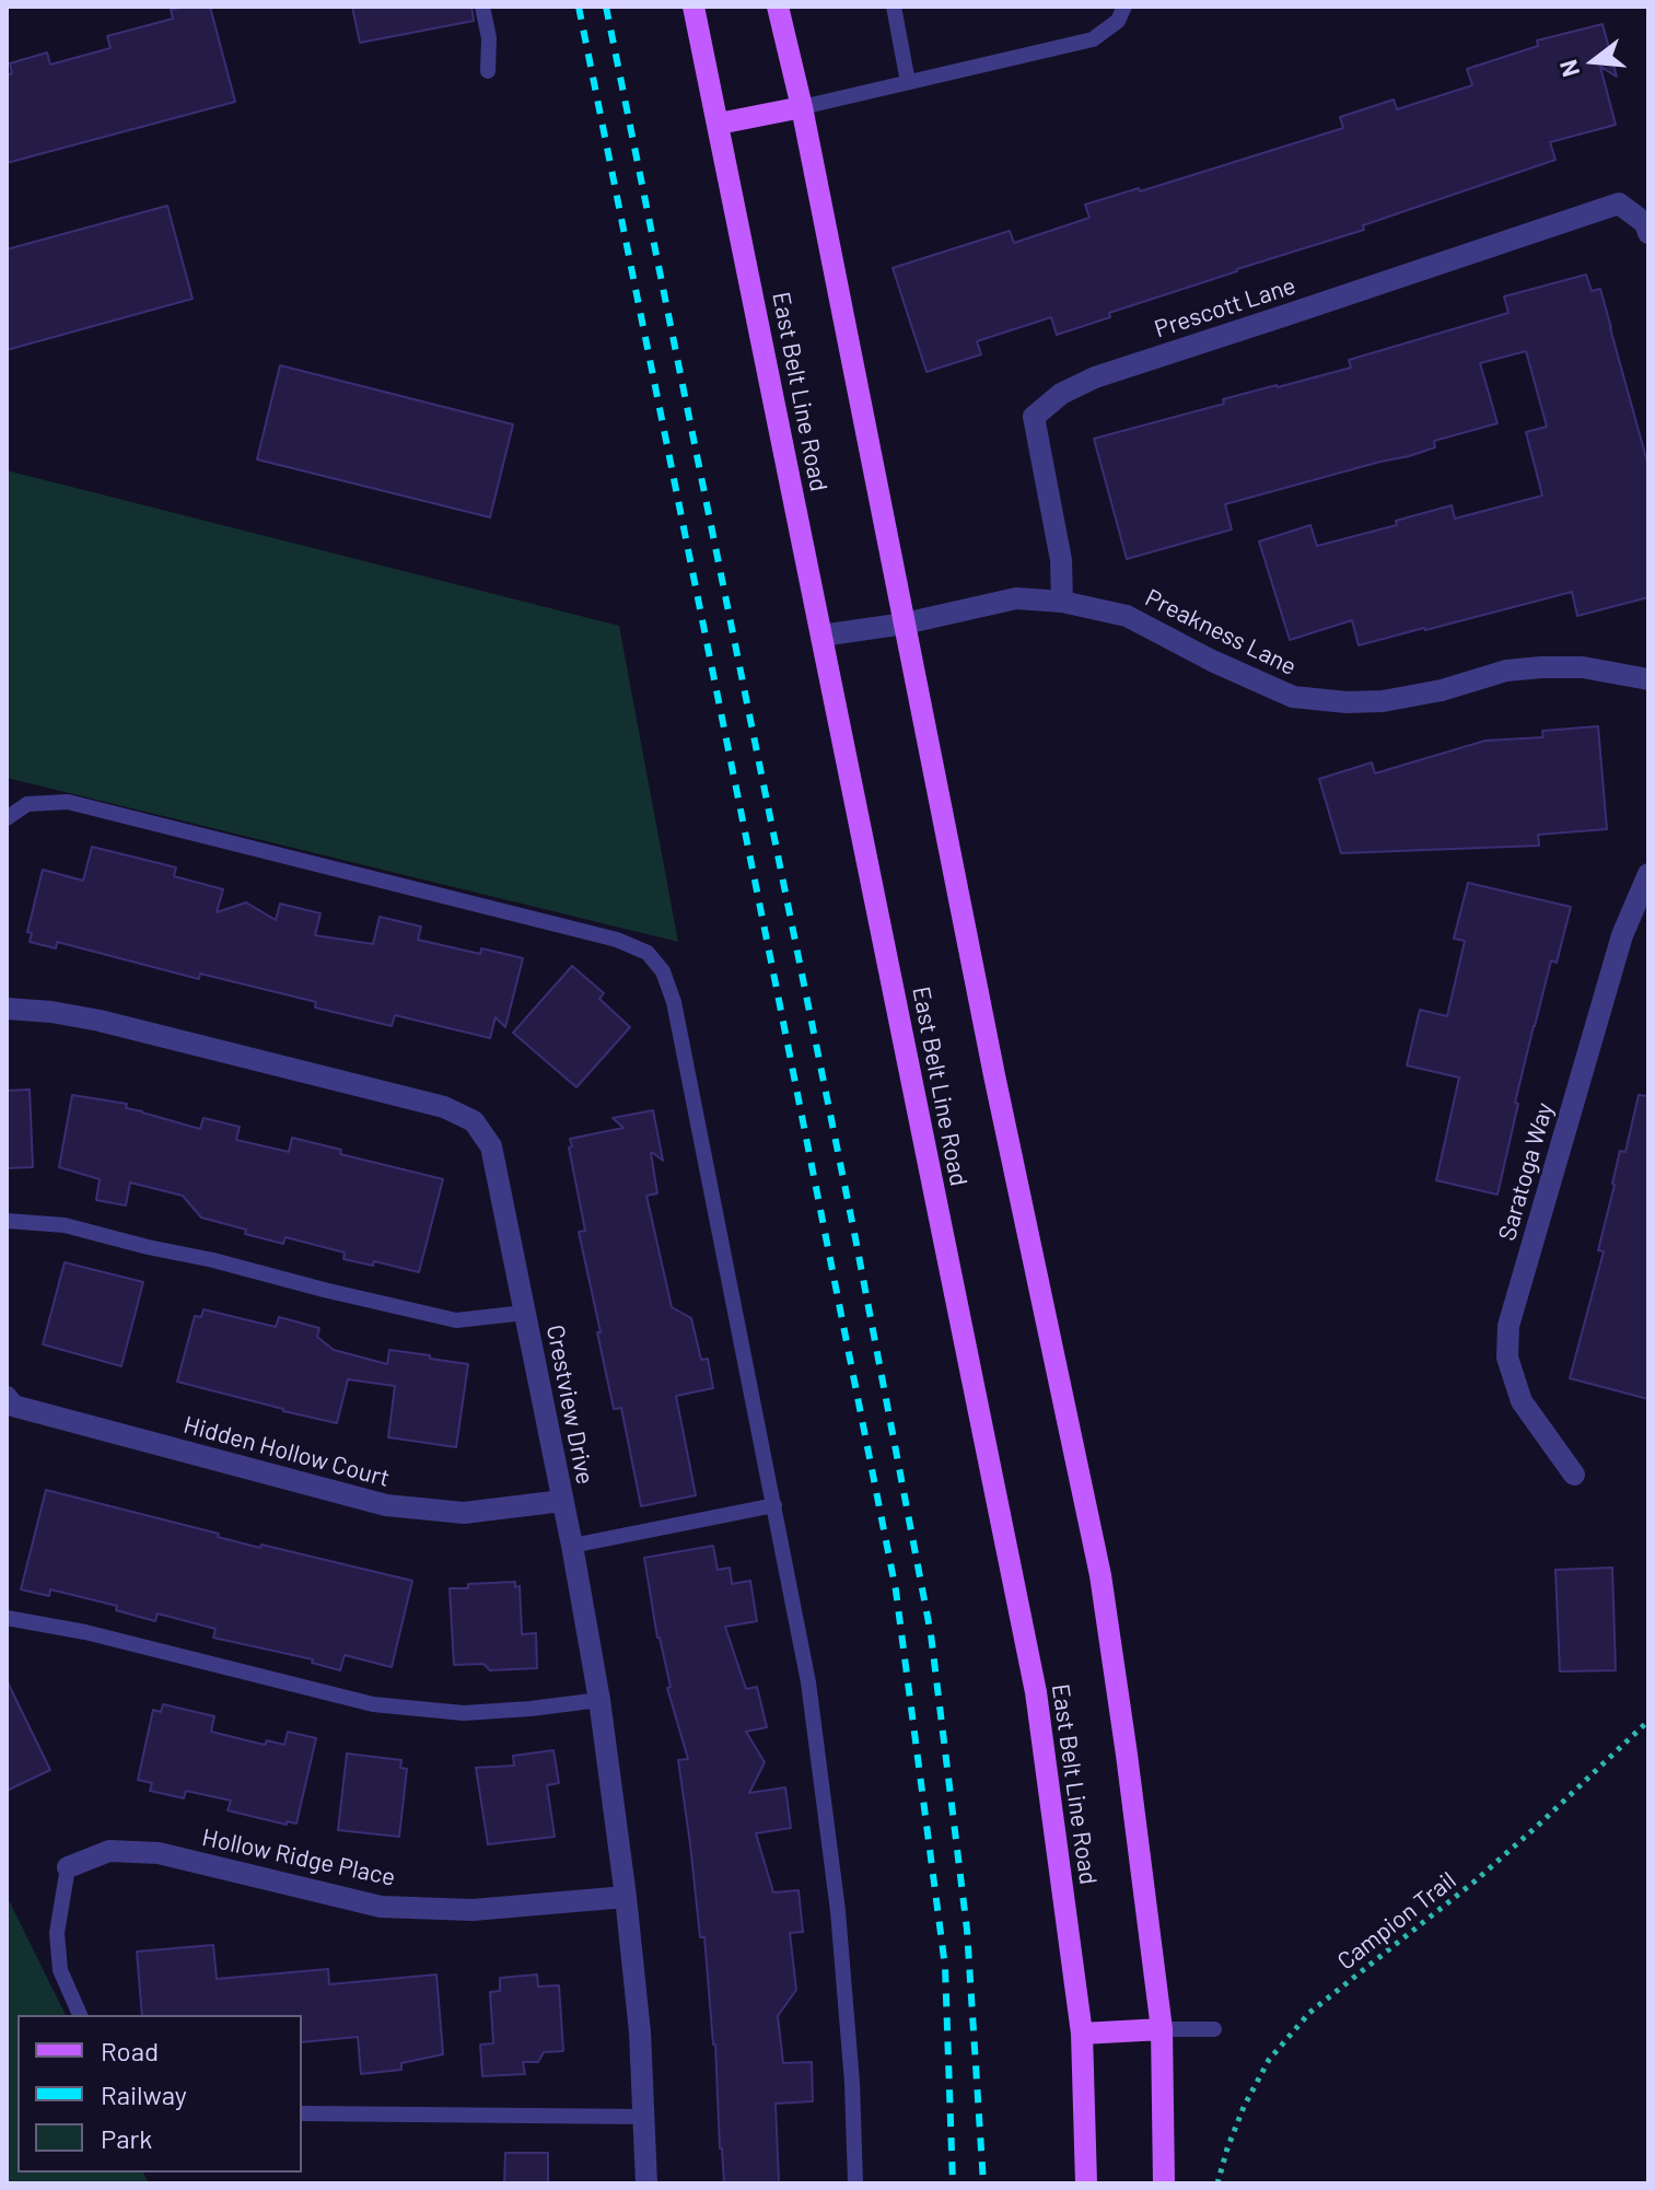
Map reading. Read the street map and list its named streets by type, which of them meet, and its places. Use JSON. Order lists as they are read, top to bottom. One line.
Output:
{"streets":{"main road":["East Belt Line Road"],"street":["Prescott Lane","Preakness Lane","Saratoga Way","Crestview Drive","Hidden Hollow Court","Hollow Ridge Place"],"path":["Campion Trail"]},"crossings":[["Prescott Lane","Preakness Lane"],["East Belt Line Road","Preakness Lane"],["Crestview Drive","Hidden Hollow Court"],["Crestview Drive","Hollow Ridge Place"]],"legend":["Road","Railway","Park"],"north":"left"}
